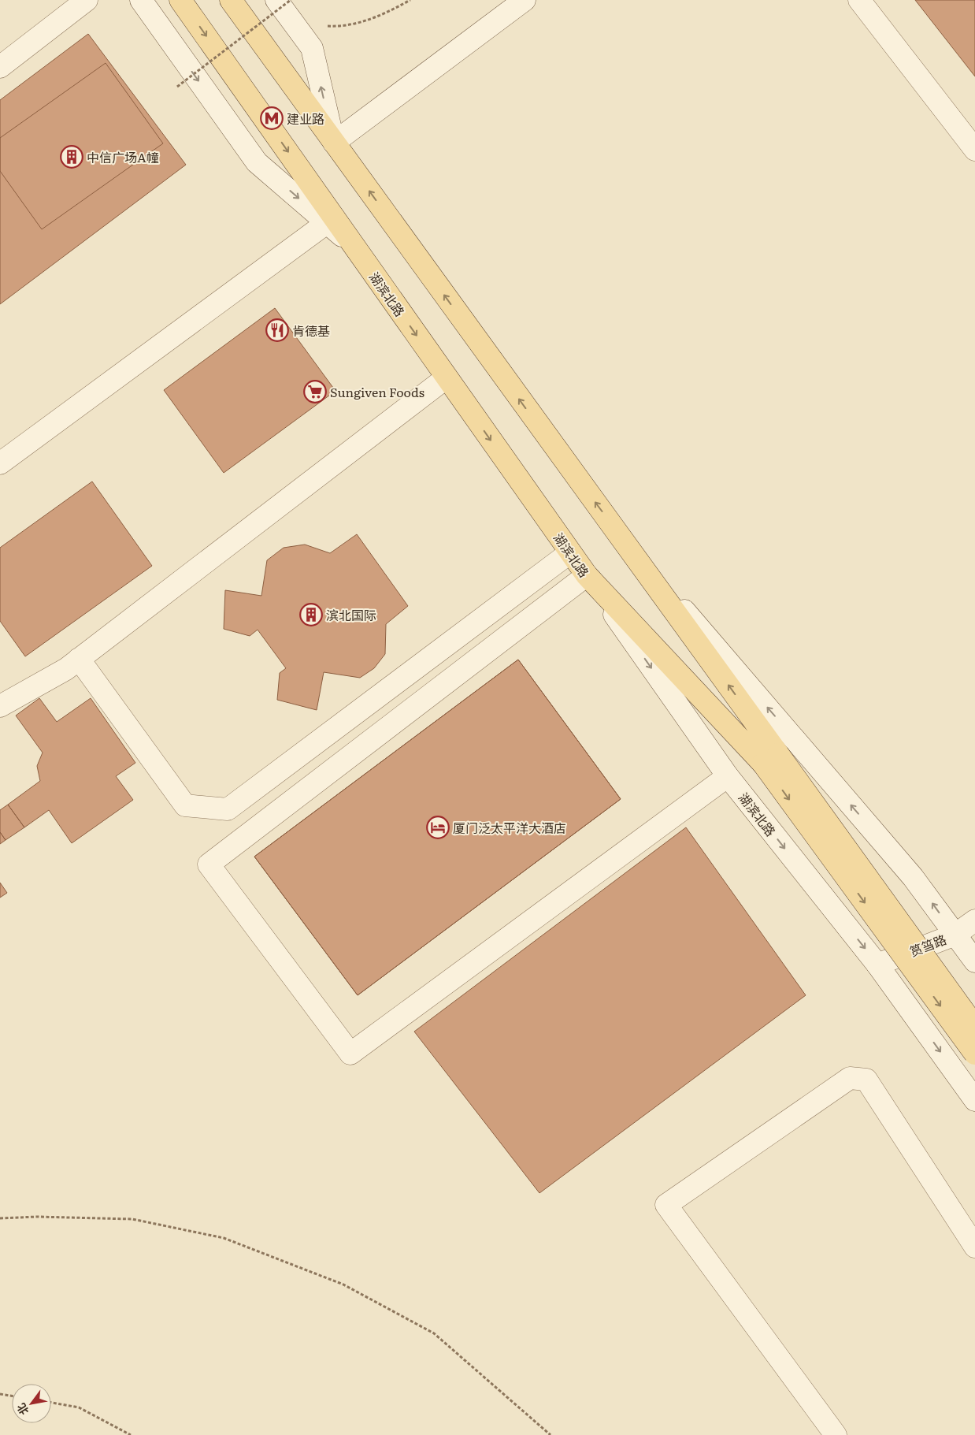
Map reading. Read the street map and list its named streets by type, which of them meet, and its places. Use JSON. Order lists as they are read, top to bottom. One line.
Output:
{"streets":{"main road":["湖滨北路"],"street":["筼筜路"]},"crossings":[["湖滨北路","筼筜路"]],"places":{"metro station":["建业路"],"building":["中信广场A幢","滨北国际"],"restaurant":["肯德基"],"supermarket":["Sungiven Foods"],"hotel":["厦门泛太平洋大酒店"]},"north":"bottom left"}
